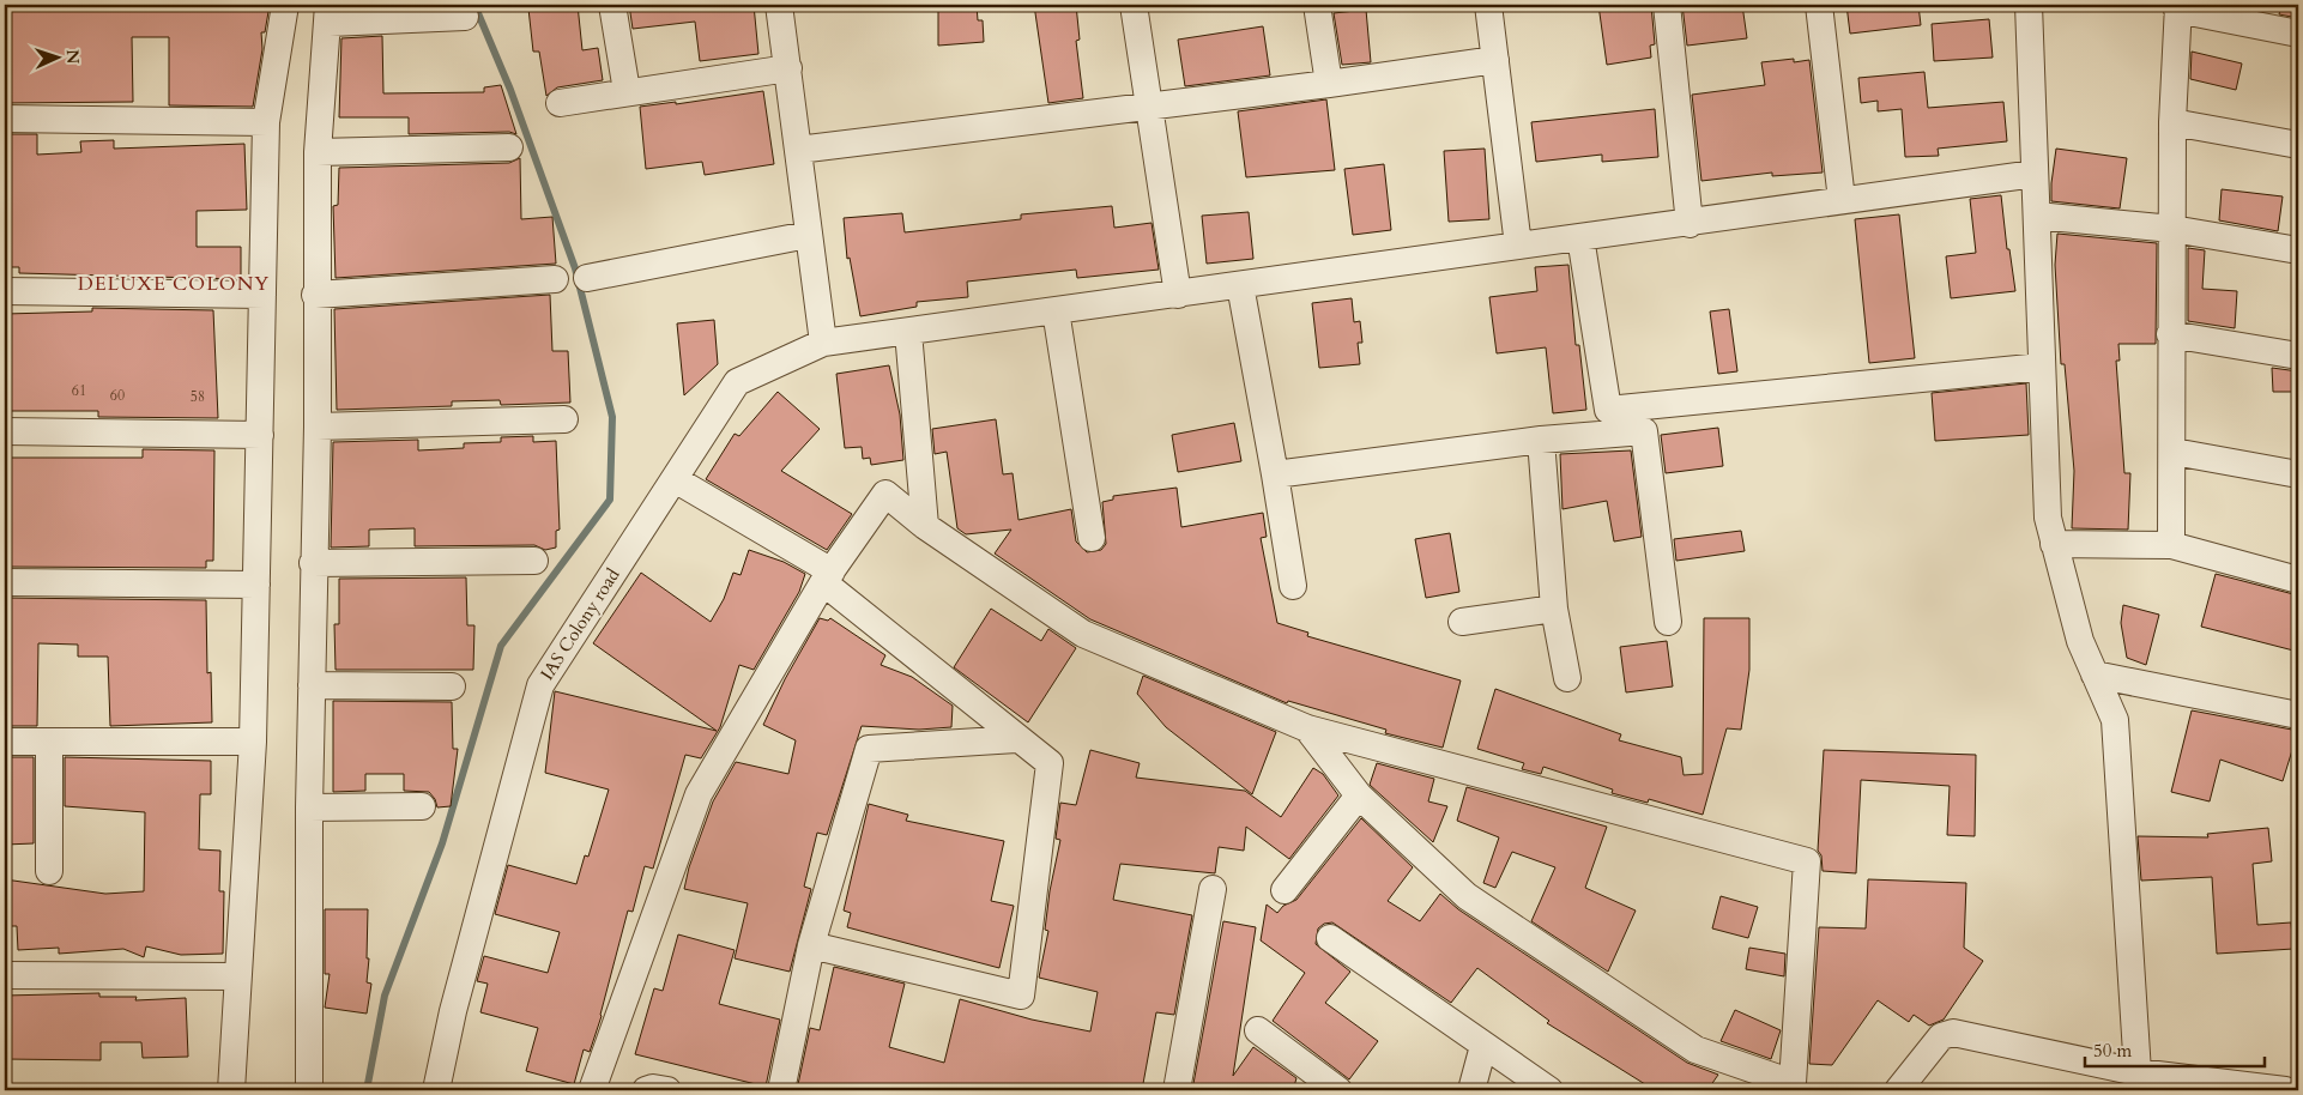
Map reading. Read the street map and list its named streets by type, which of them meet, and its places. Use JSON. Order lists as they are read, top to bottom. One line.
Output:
{"streets":{"street":["IAS Colony road"]},"districts":["DELUXE COLONY"],"house_numbers":["61","60","58"],"scale_bar":"50 m","north":"right"}
